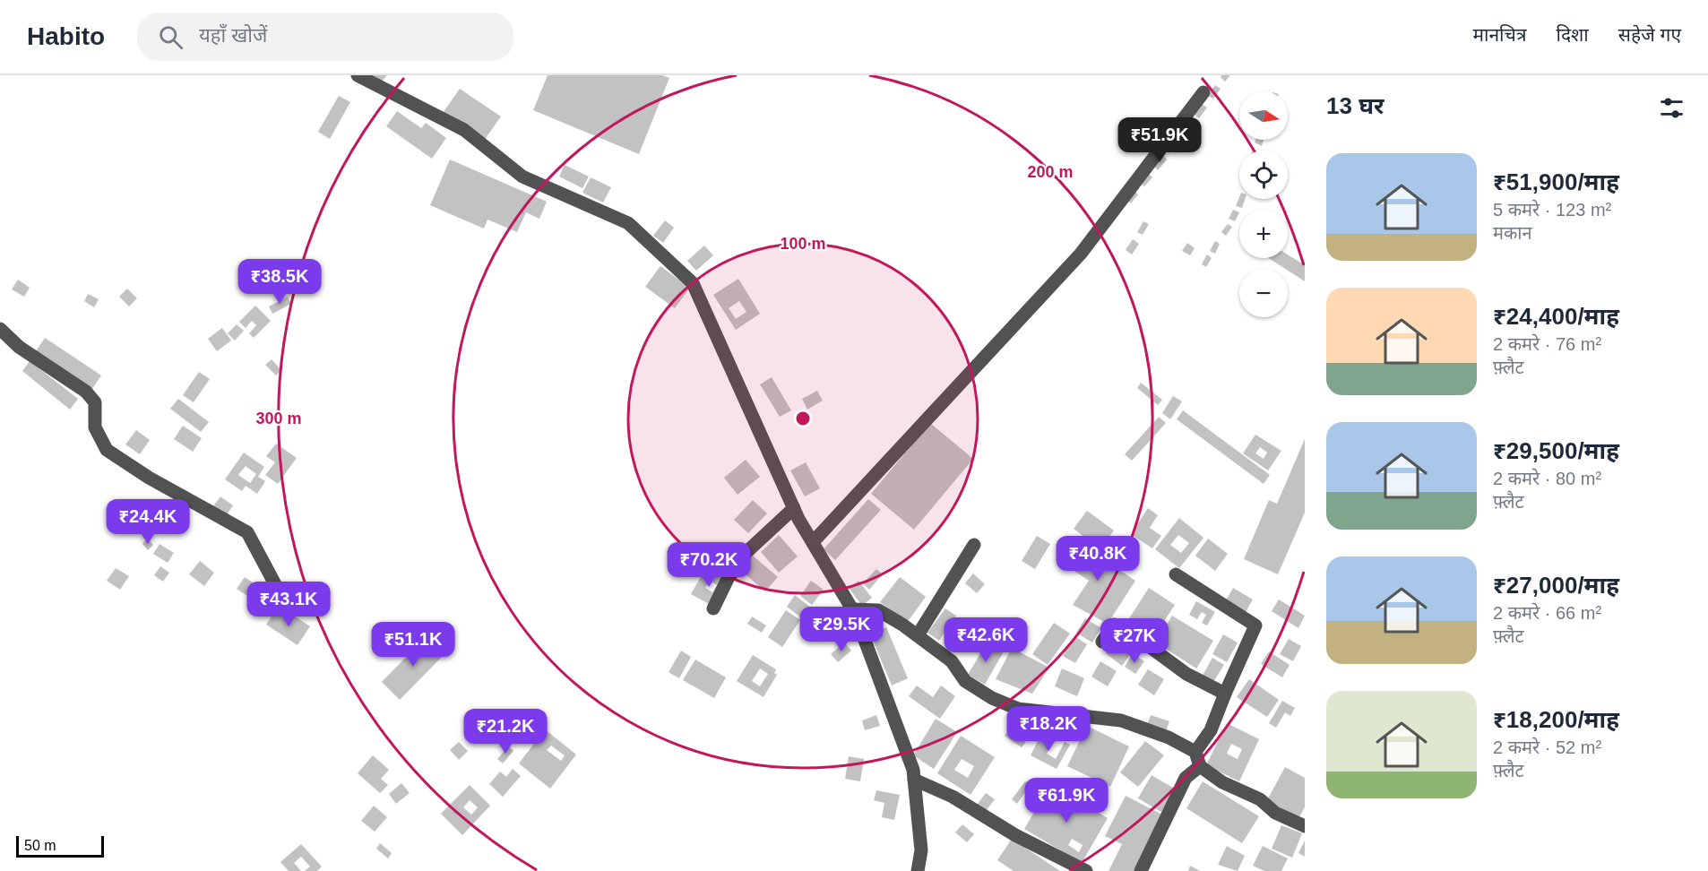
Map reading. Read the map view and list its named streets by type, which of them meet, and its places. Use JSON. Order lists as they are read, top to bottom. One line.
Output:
{"scale_bar":"50 m","north":"right","page":{"header":"Habito","search":"यहाँ खोजें","nav":["मानचित्र","दिशा","सहेजे गए"],"heading":"13 घर","map_buttons":["+","−"],"price":["₹51.9K","₹38.5K","₹24.4K","₹40.8K","₹70.2K","₹43.1K","₹29.5K","₹42.6K","₹27K","₹51.1K","₹18.2K","₹21.2K","₹61.9K"],"list":[{"name":"₹51,900/माह","note":"5 कमरे · 123 m² · मकान"},{"name":"₹24,400/माह","note":"2 कमरे · 76 m² · फ़्लैट"},{"name":"₹29,500/माह","note":"2 कमरे · 80 m² · फ़्लैट"},{"name":"₹27,000/माह","note":"2 कमरे · 66 m² · फ़्लैट"},{"name":"₹18,200/माह","note":"2 कमरे · 52 m² · फ़्लैट"}],"scale":"50 m"},"rings":["200 m","100 m","300 m"]}
